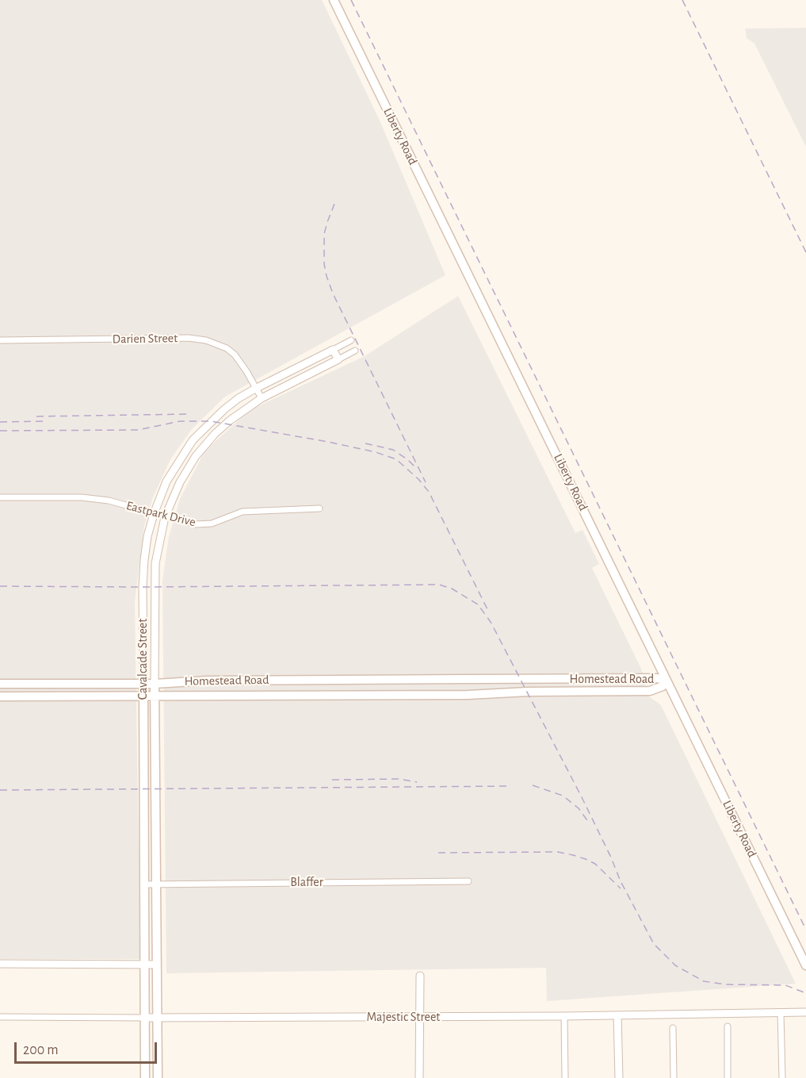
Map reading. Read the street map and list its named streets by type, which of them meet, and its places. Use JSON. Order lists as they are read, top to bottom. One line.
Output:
{"streets":{"main road":["Liberty Road","Cavalcade Street","Homestead Road"],"street":["Darien Street","Eastpark Drive","Blaffer","Majestic Street"]},"crossings":[["Liberty Road","Homestead Road"],["Darien Street","Cavalcade Street"],["Eastpark Drive","Cavalcade Street"],["Cavalcade Street","Homestead Road"],["Cavalcade Street","Blaffer"],["Cavalcade Street","Majestic Street"]],"scale_bar":"200 m"}
